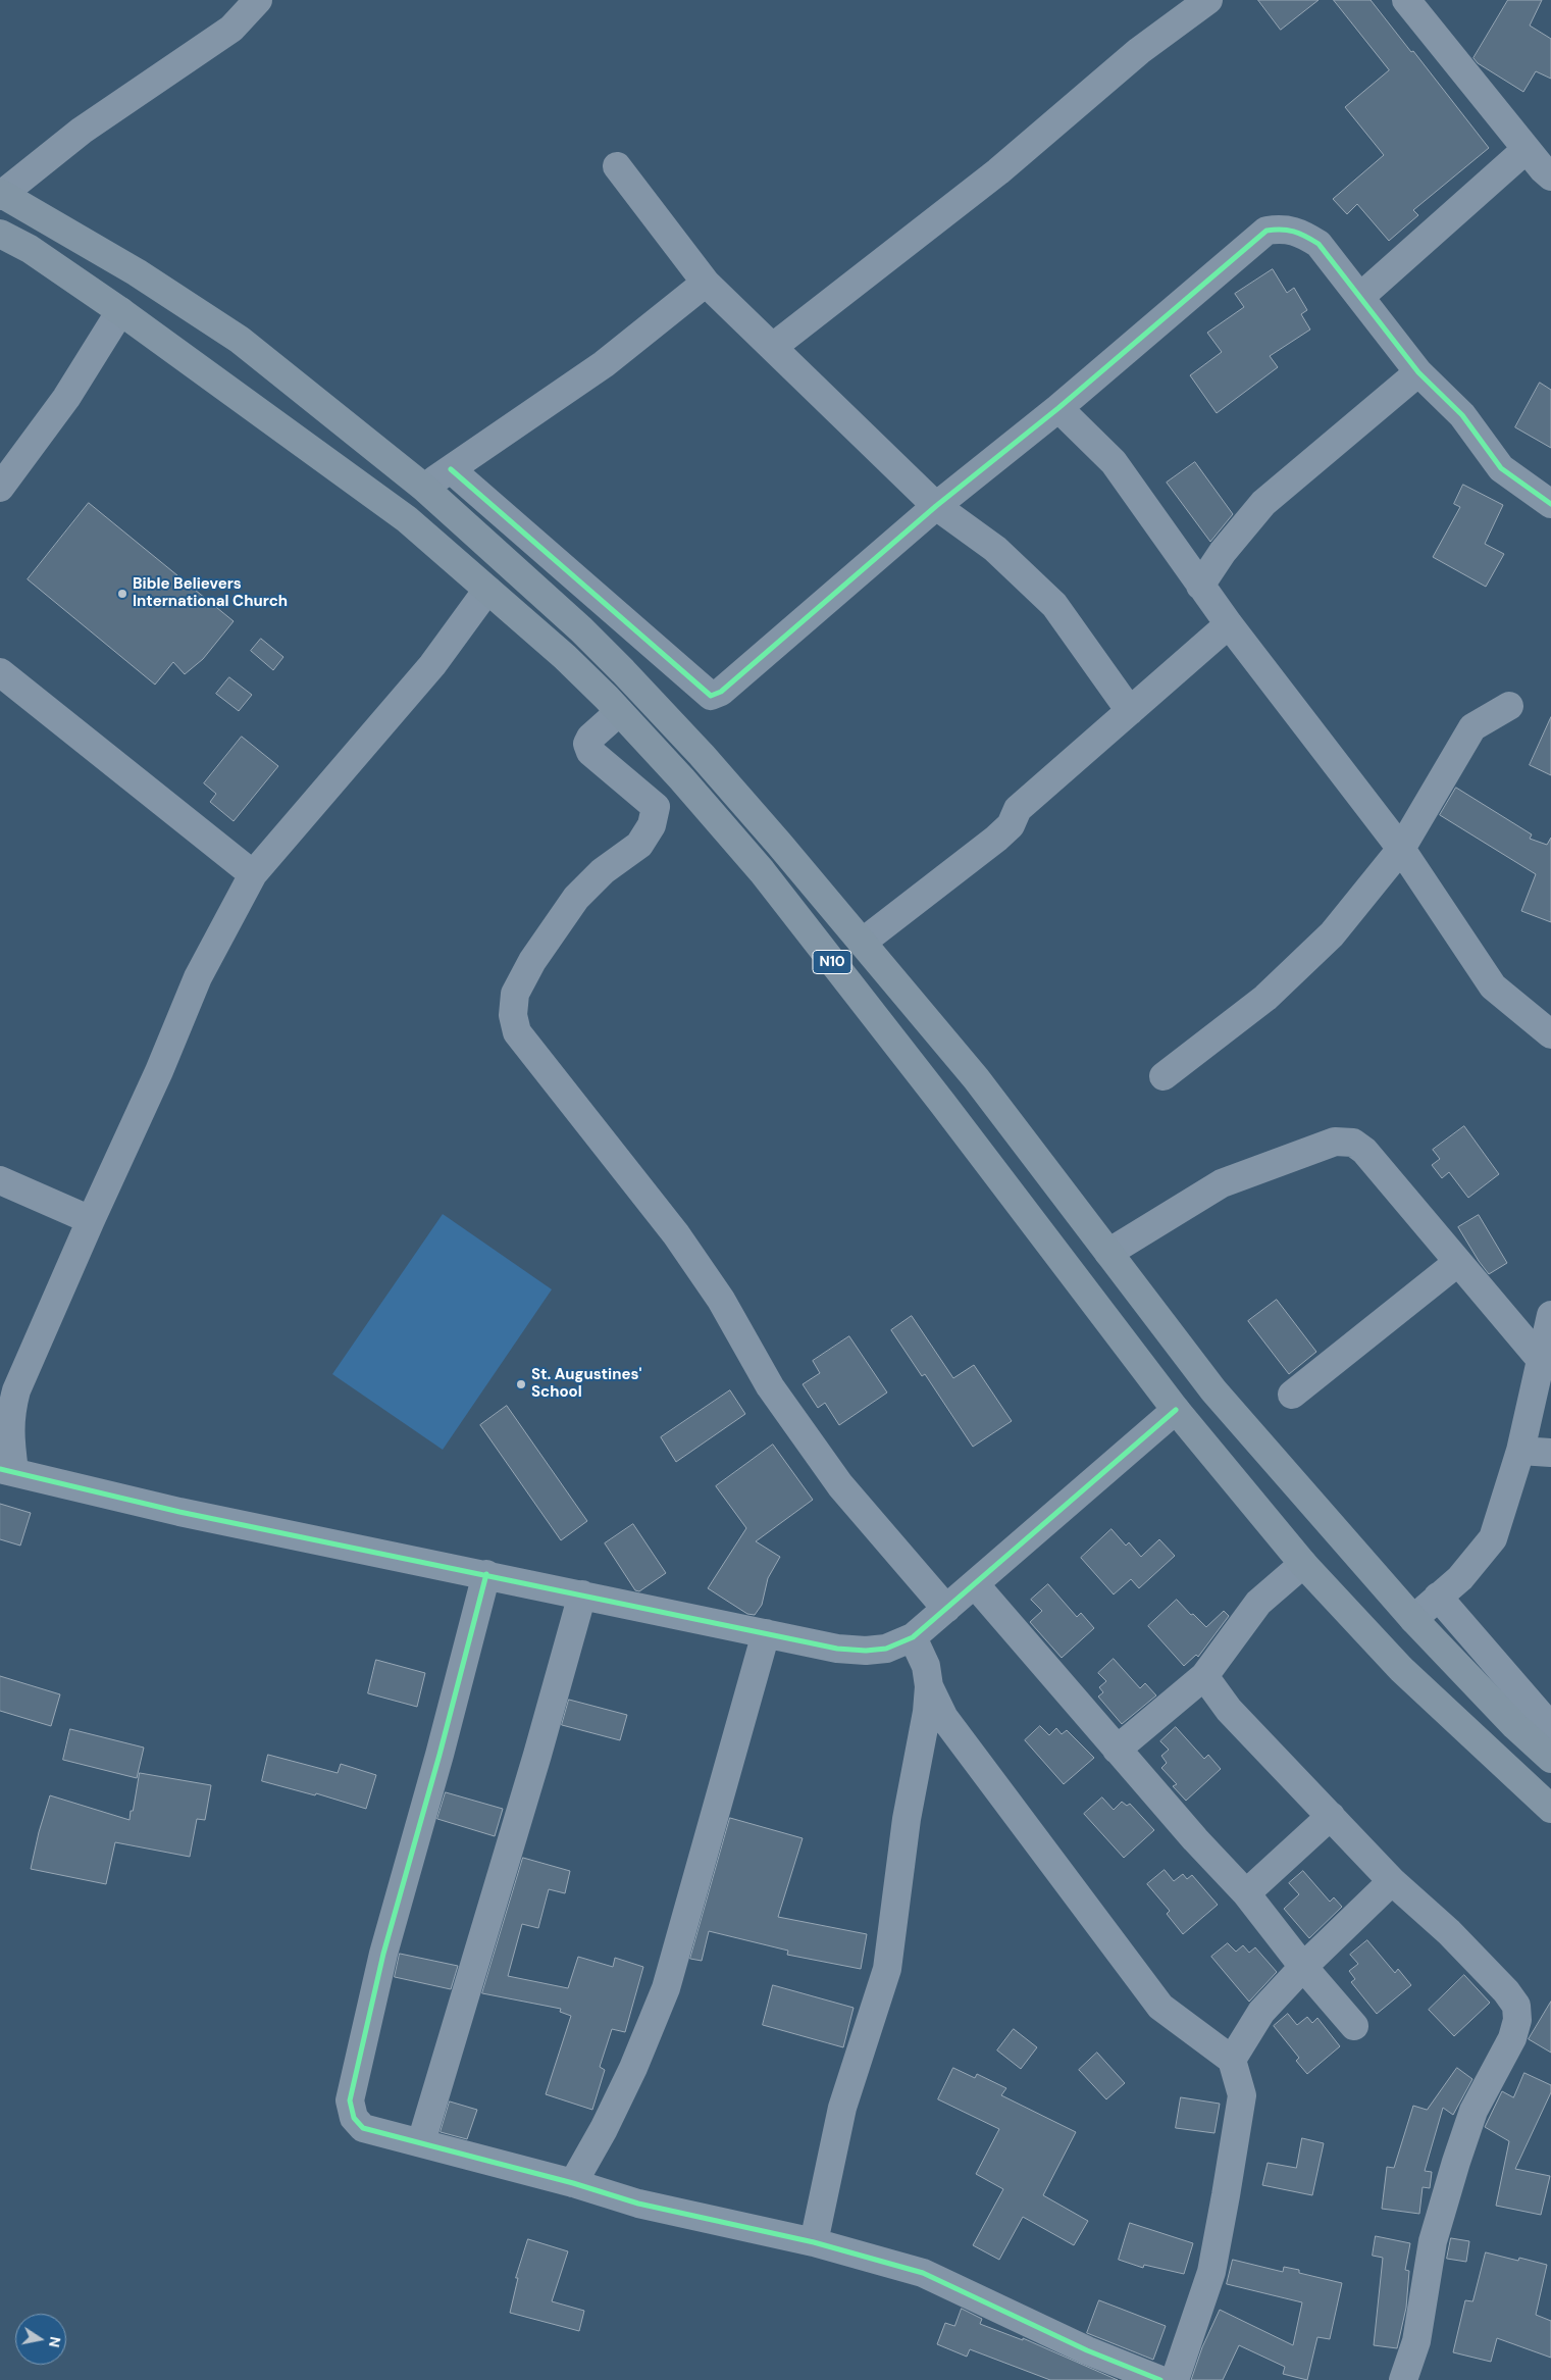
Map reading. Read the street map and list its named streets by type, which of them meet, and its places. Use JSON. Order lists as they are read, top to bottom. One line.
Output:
{"streets":{"main road":["N10"]},"places":["Bible Believers International Church","St. Augustines' School"],"north":"right"}
